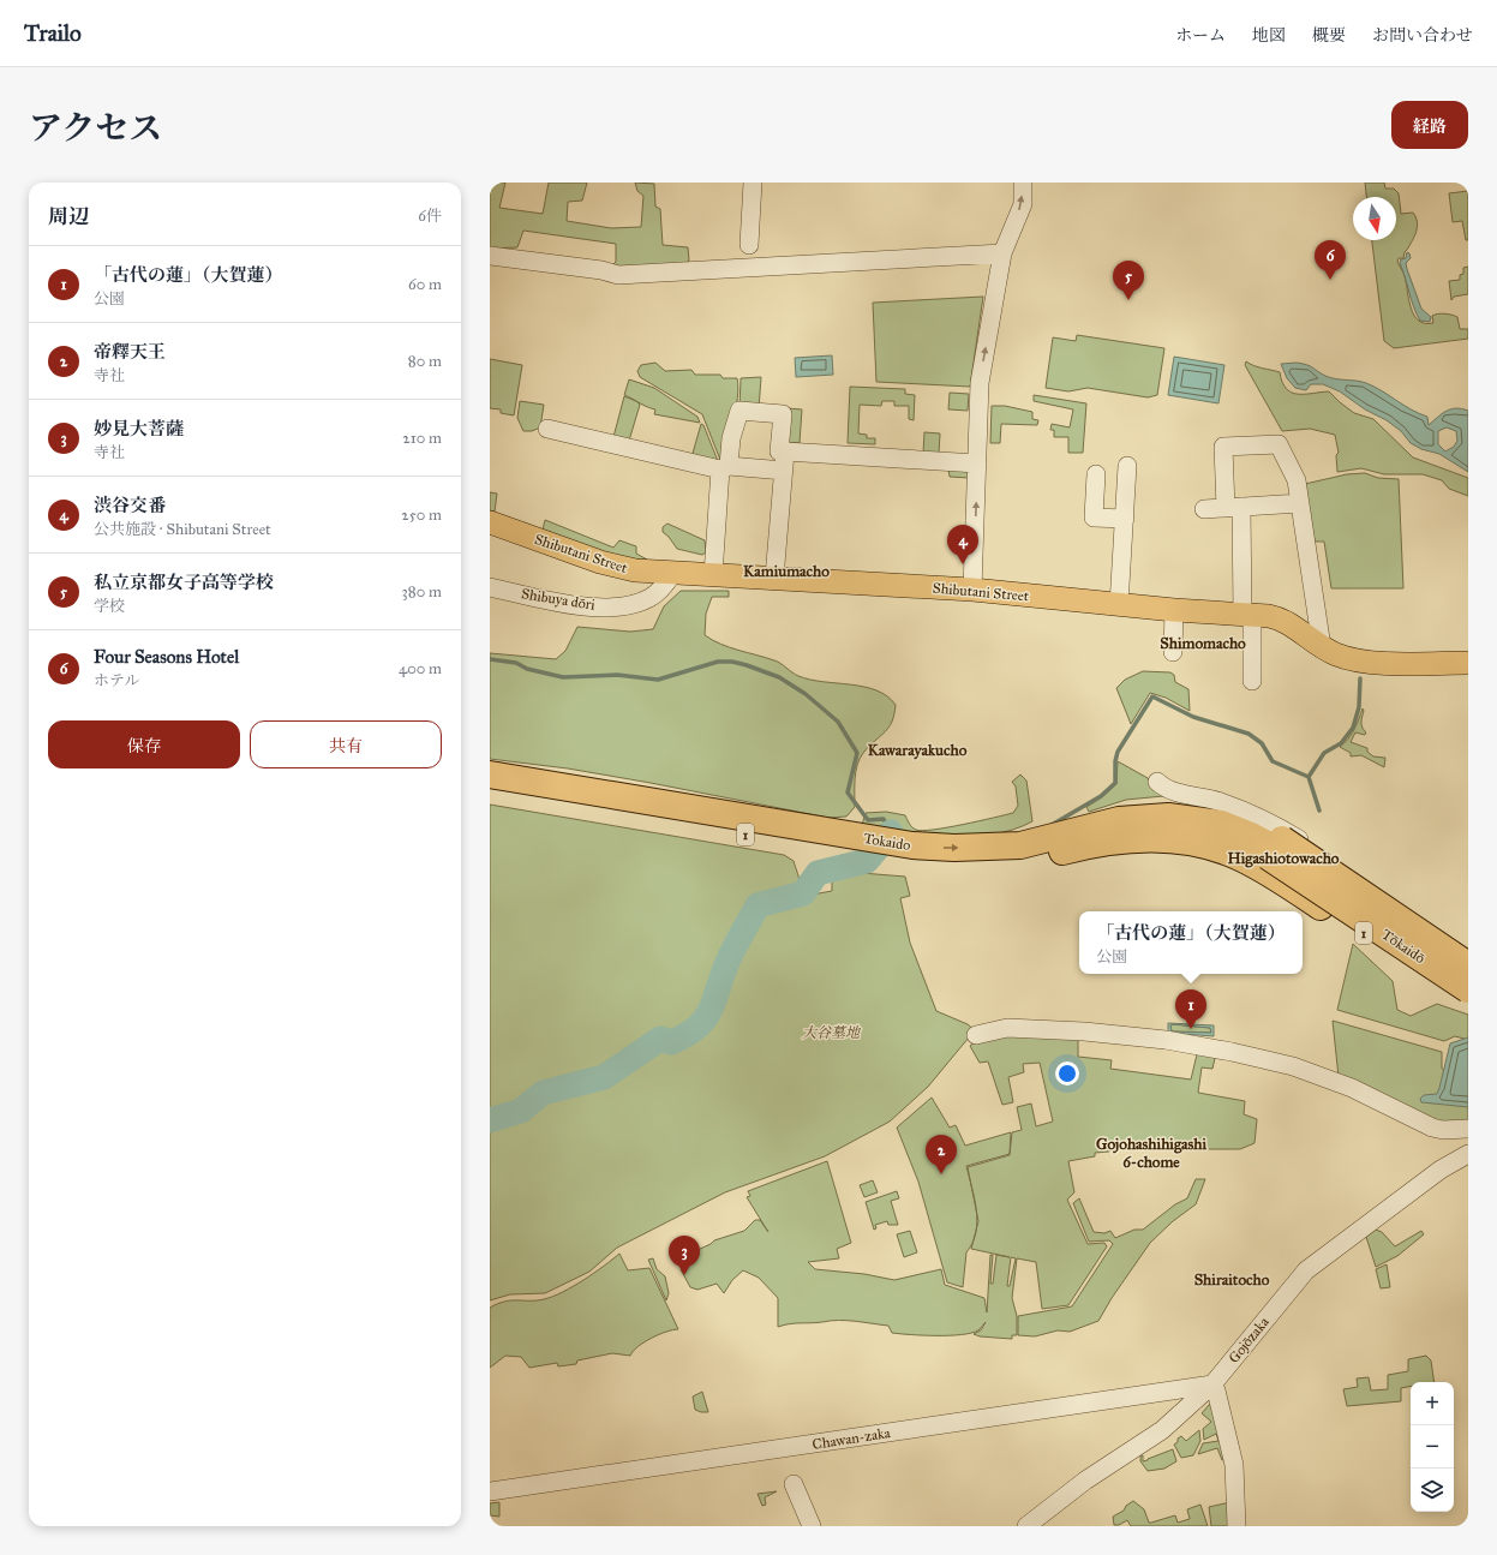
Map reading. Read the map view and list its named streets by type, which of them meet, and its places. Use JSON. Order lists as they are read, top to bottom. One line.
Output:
{"streets":{"highway":["1","Tokaido","Tōkaidō"],"main road":["Shibutani Street"],"street":["Shibuya dōri","Gojōzaka","Chawan-zaka"]},"crossings":[["Shibutani Street","Shibuya dōri"],["1","Tokaido"],["1","Tōkaidō"],["Gojōzaka","Chawan-zaka"]],"districts":["Kamiumacho","Shimomacho","Kawarayakucho","Higashiotowacho","Gojohashihigashi 6-chome","Shiraitocho"],"parks":["大谷墓地"],"north":"bottom","page":{"header":"Trailo","nav":["ホーム","地図","概要","お問い合わせ"],"title":"アクセス","buttons":["経路",["保存","共有"]],"heading":["周辺","6件"],"pins":["6","5","4","1","2","3"],"list":[{"mark":"1","name":"「古代の蓮」（大賀蓮）","note":"公園","value":"60 m"},{"mark":"2","name":"帝釋天王","note":"寺社","value":"80 m"},{"mark":"3","name":"妙見大菩薩","note":"寺社","value":"210 m"},{"mark":"4","name":"渋谷交番","note":"公共施設 · Shibutani Street","value":"250 m"},{"mark":"5","name":"私立京都女子高等学校","note":"学校","value":"380 m"},{"mark":"6","name":"Four Seasons Hotel","note":"ホテル","value":"400 m"}],"popup":["「古代の蓮」（大賀蓮）","公園"],"map_buttons":["+","−"]}}
